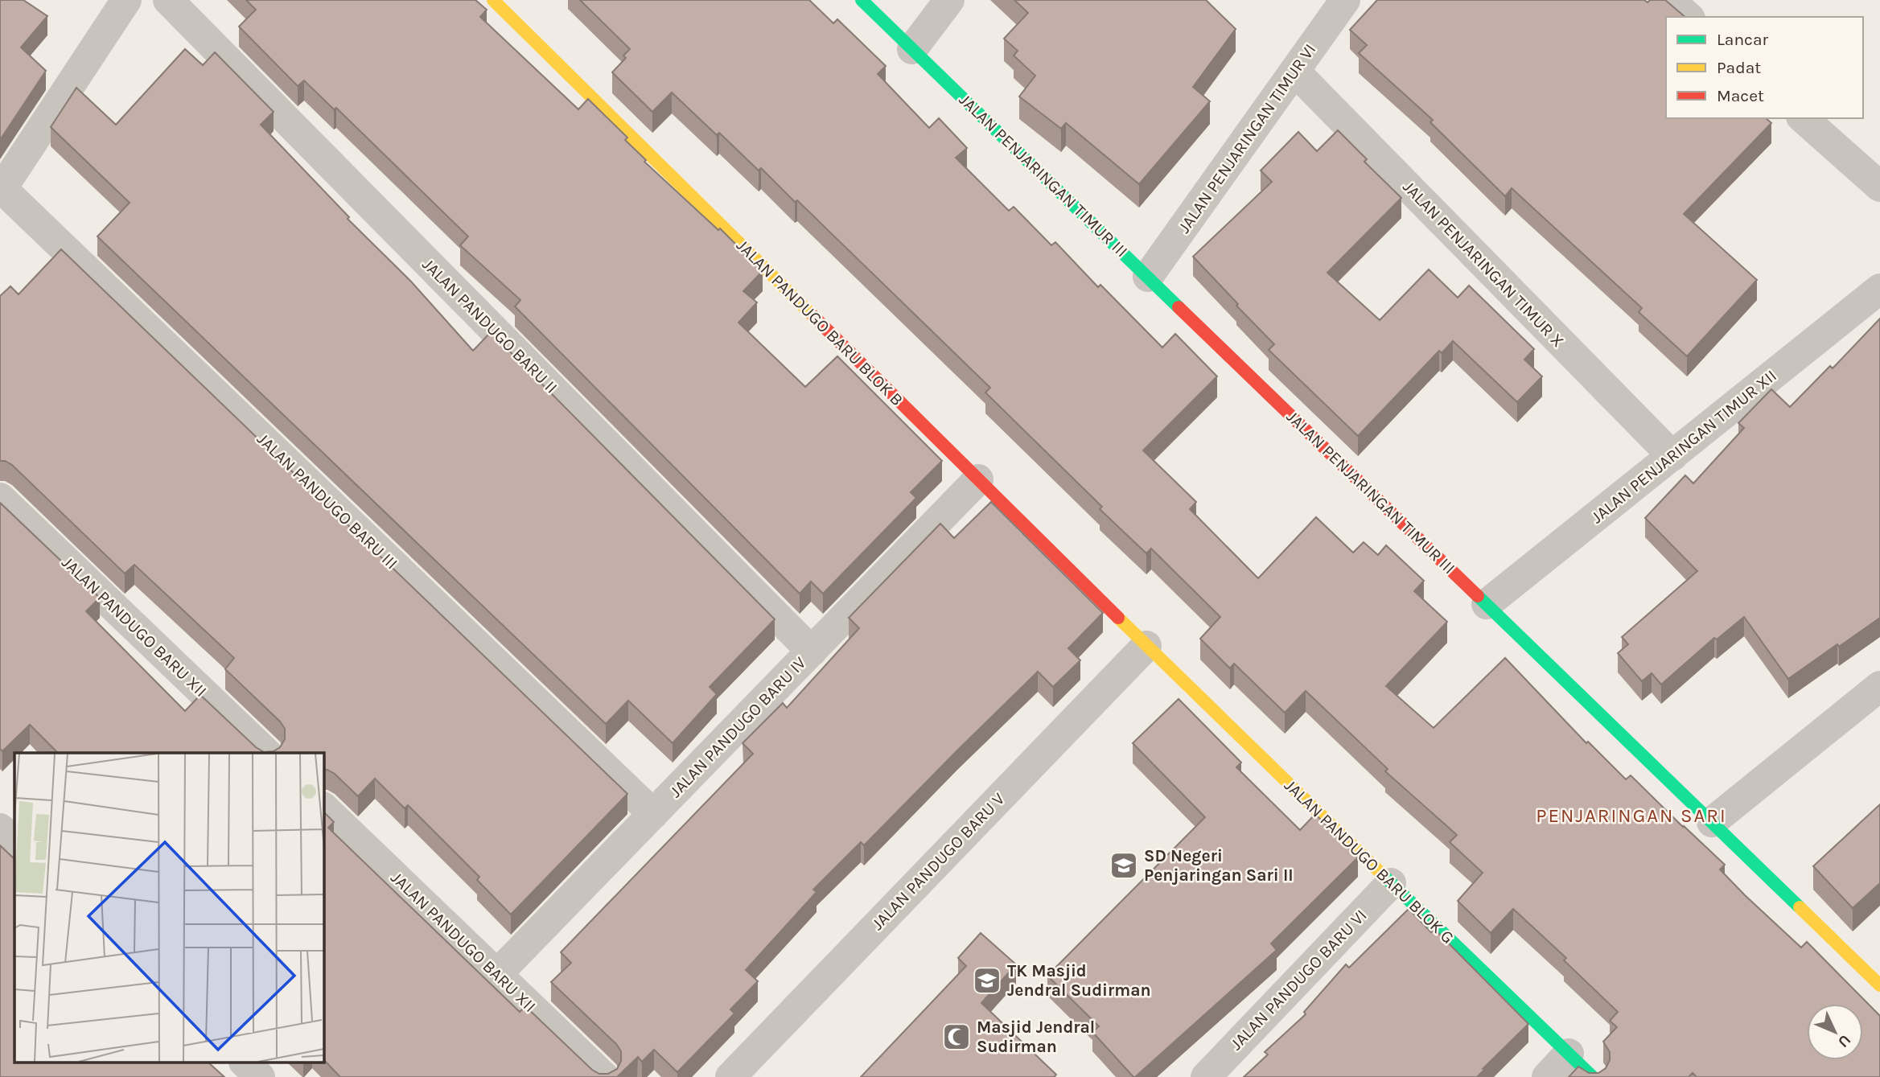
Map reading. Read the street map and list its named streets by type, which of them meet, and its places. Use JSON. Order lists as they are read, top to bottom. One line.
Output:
{"streets":{"street":["JALAN PENJARINGAN TIMUR VI","JALAN PENJARINGAN TIMUR III","JALAN PENJARINGAN TIMUR X","JALAN PANDUGO BARU BLOK B","JALAN PANDUGO BARU II","JALAN PENJARINGAN TIMUR XII","JALAN PANDUGO BARU III","JALAN PANDUGO BARU XII","JALAN PANDUGO BARU IV","JALAN PANDUGO BARU V","JALAN PANDUGO BARU BLOK G","JALAN PANDUGO BARU VI"]},"crossings":[["JALAN PENJARINGAN TIMUR VI","JALAN PENJARINGAN TIMUR III"],["JALAN PENJARINGAN TIMUR VI","JALAN PENJARINGAN TIMUR X"],["JALAN PENJARINGAN TIMUR III","JALAN PENJARINGAN TIMUR XII"],["JALAN PENJARINGAN TIMUR X","JALAN PENJARINGAN TIMUR XII"],["JALAN PANDUGO BARU BLOK B","JALAN PANDUGO BARU IV"],["JALAN PANDUGO BARU BLOK B","JALAN PANDUGO BARU V"],["JALAN PANDUGO BARU BLOK B","JALAN PANDUGO BARU BLOK G"],["JALAN PANDUGO BARU II","JALAN PANDUGO BARU IV"],["JALAN PANDUGO BARU III","JALAN PANDUGO BARU IV"],["JALAN PANDUGO BARU XII","JALAN PANDUGO BARU IV"],["JALAN PANDUGO BARU V","JALAN PANDUGO BARU BLOK G"],["JALAN PANDUGO BARU BLOK G","JALAN PANDUGO BARU VI"]],"districts":["PENJARINGAN SARI"],"places":{"school or university":["SD Negeri Penjaringan Sari II","TK Masjid Jendral Sudirman"],"mosque":["Masjid Jendral Sudirman"]},"legend":["Lancar","Padat","Macet"],"north":"bottom right"}
